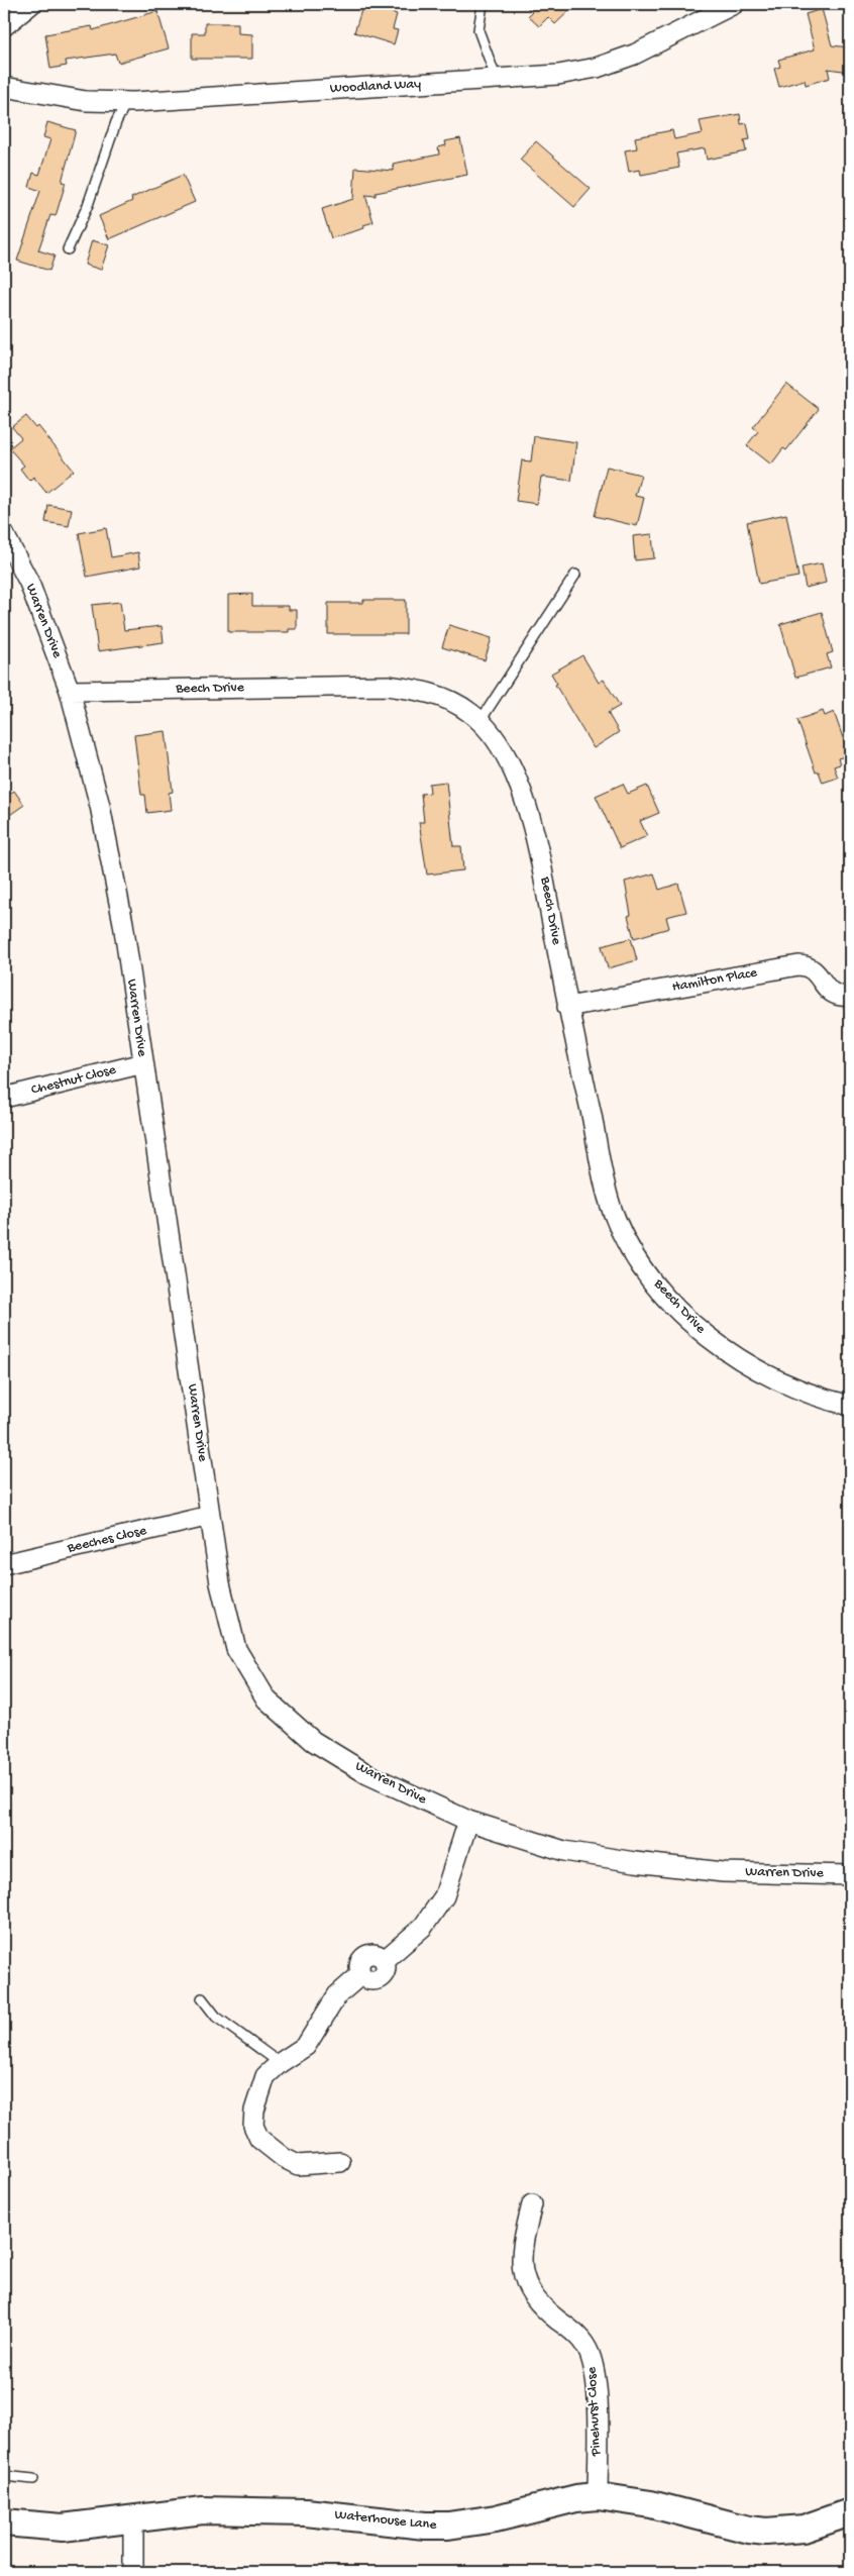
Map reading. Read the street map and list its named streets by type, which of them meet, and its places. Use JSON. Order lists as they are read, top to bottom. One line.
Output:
{"streets":{"main road":["Waterhouse Lane"],"street":["Woodland Way","Warren Drive","Beech Drive","Hamilton Place","Chestnut Close","Beeches Close","Pinehurst Close"]},"crossings":[["Warren Drive","Beech Drive"],["Warren Drive","Chestnut Close"],["Warren Drive","Beeches Close"],["Beech Drive","Hamilton Place"],["Pinehurst Close","Waterhouse Lane"]]}
